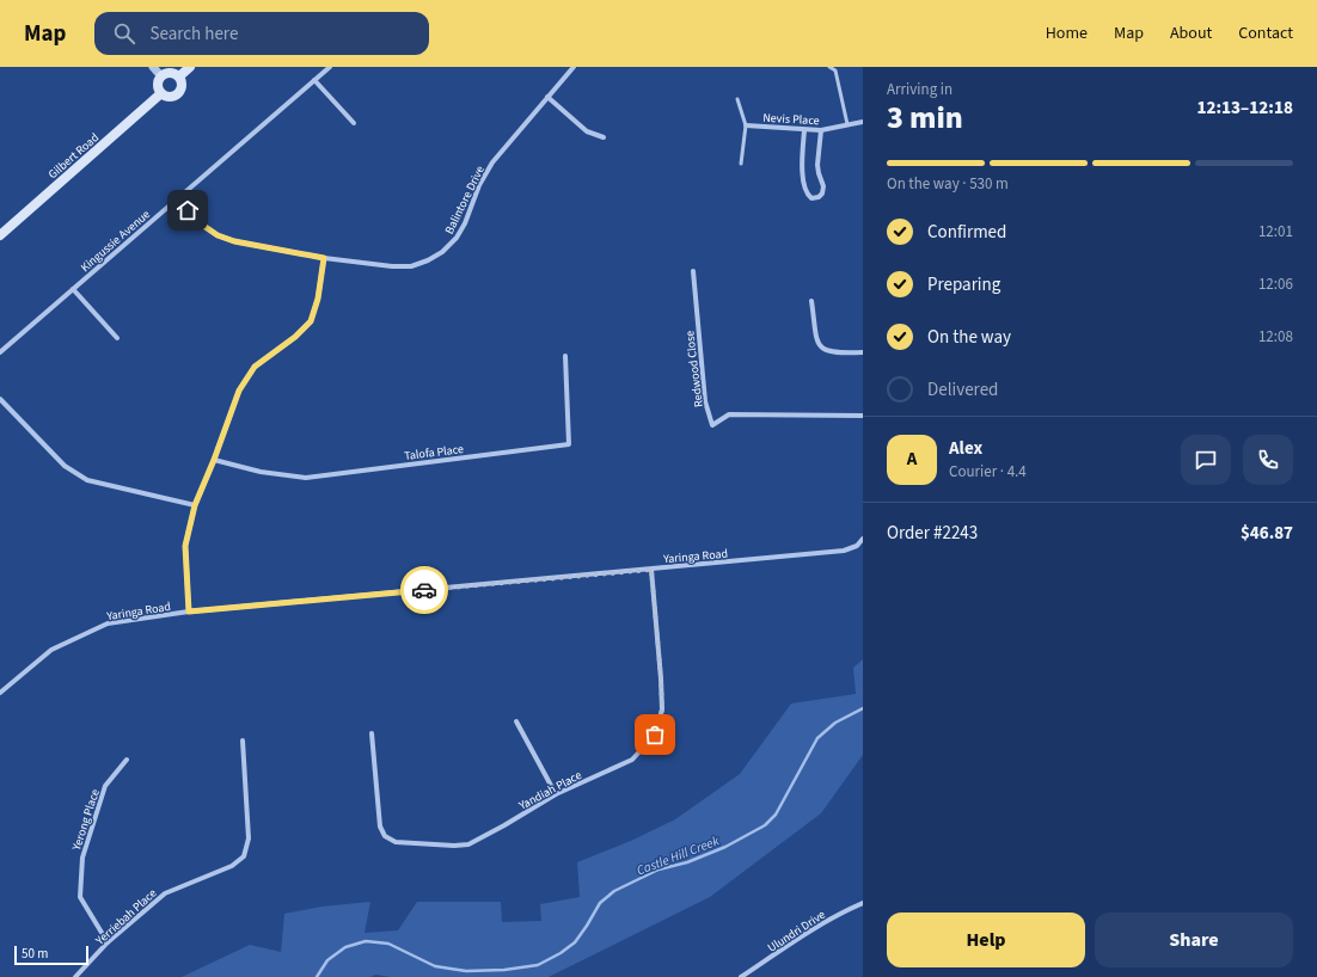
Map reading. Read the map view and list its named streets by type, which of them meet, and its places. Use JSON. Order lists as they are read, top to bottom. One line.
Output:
{"streets":{"main road":["Gilbert Road"],"street":["Nevis Place","Balintore Drive","Kingussie Avenue","Redwood Close","Talofa Place","Yaringa Road","Yandiah Place","Yerong Place","Yerriebah Place","Ulundri Drive"]},"crossings":[["Balintore Drive","Kingussie Avenue"],["Yaringa Road","Yandiah Place"],["Yerong Place","Yerriebah Place"]],"water":["Castle Hill Creek"],"scale_bar":"50 m","page":{"header":"Map","search":"Search here","nav":["Home","Map","About","Contact"],"heading":["3 min","Arriving in","12:13–12:18"],"panel":["Alex","Courier · 4.4","Order #2243","$46.87"],"bar":"On the way · 530 m","list":[["Confirmed","12:01"],["Preparing","12:06"],["On the way","12:08"],"Delivered"],"round":"A","buttons":["Help","Share"],"scale":"50 m"}}
